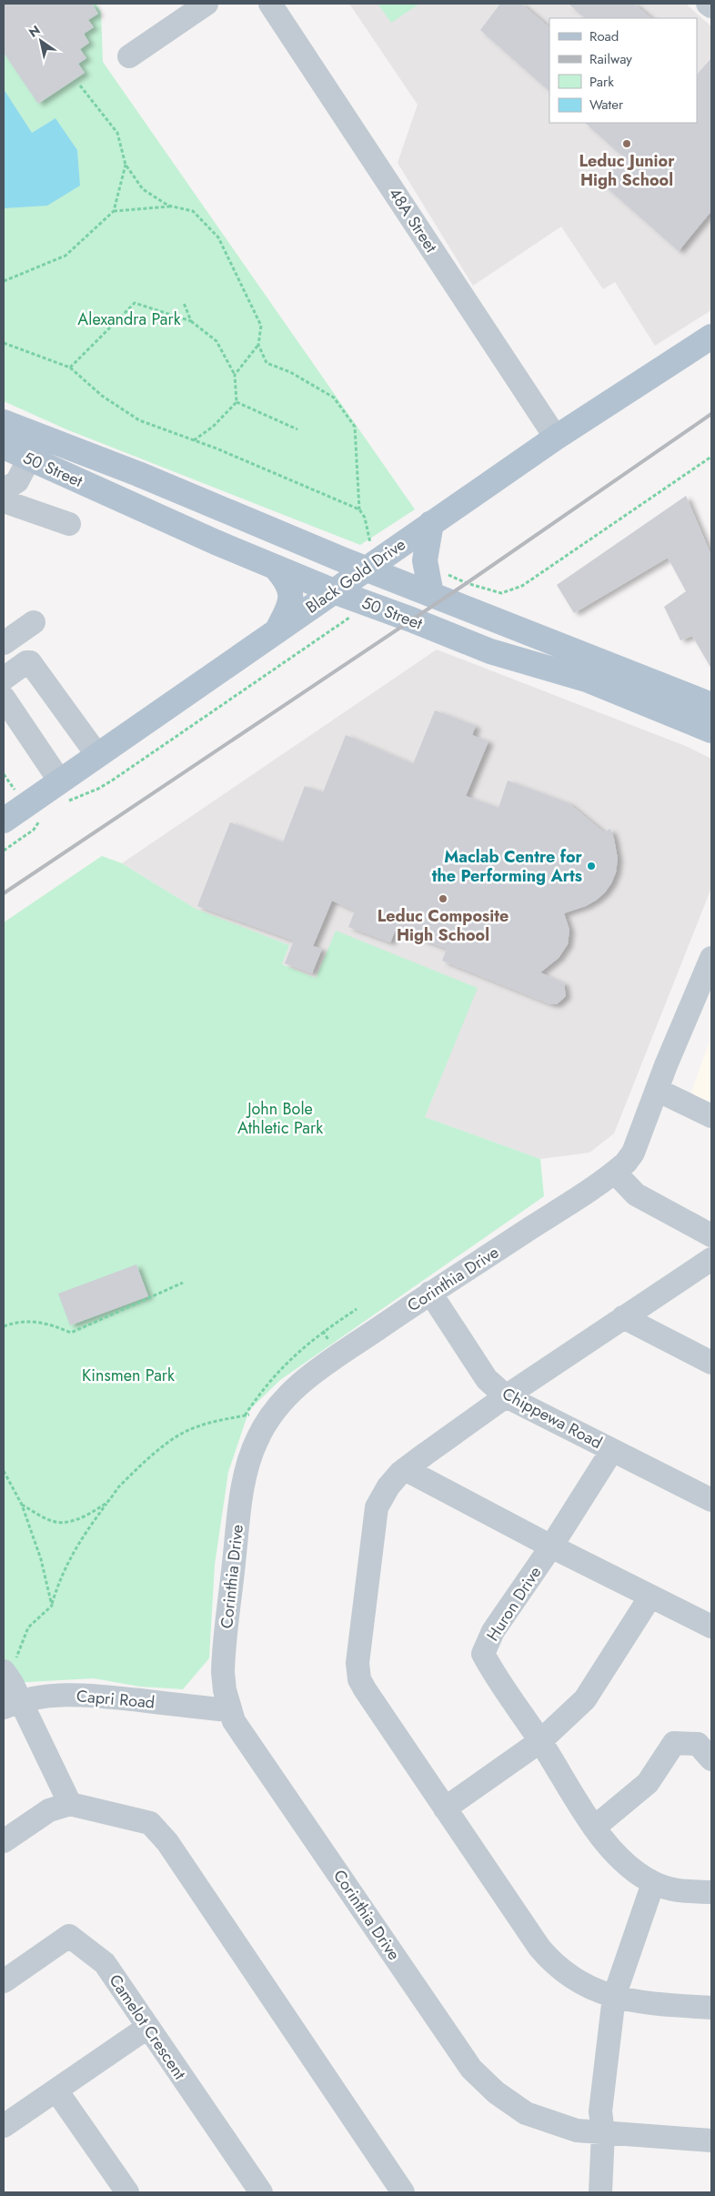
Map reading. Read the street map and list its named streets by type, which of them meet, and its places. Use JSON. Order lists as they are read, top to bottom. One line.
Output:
{"streets":{"main road":["50 Street","Black Gold Drive"],"street":["48A Street","Corinthia Drive","Chippewa Road","Huron Drive","Capri Road","Camelot Crescent"]},"crossings":[["48A Street","Black Gold Drive"],["50 Street","Black Gold Drive"],["Corinthia Drive","Chippewa Road"],["Corinthia Drive","Capri Road"],["Chippewa Road","Huron Drive"]],"parks":["Alexandra Park","John Bole Athletic Park","Kinsmen Park"],"places":["Leduc Junior High School","Maclab Centre for the Performing Arts","Leduc Composite High School"],"legend":["Road","Railway","Park","Water"],"north":"top left"}
